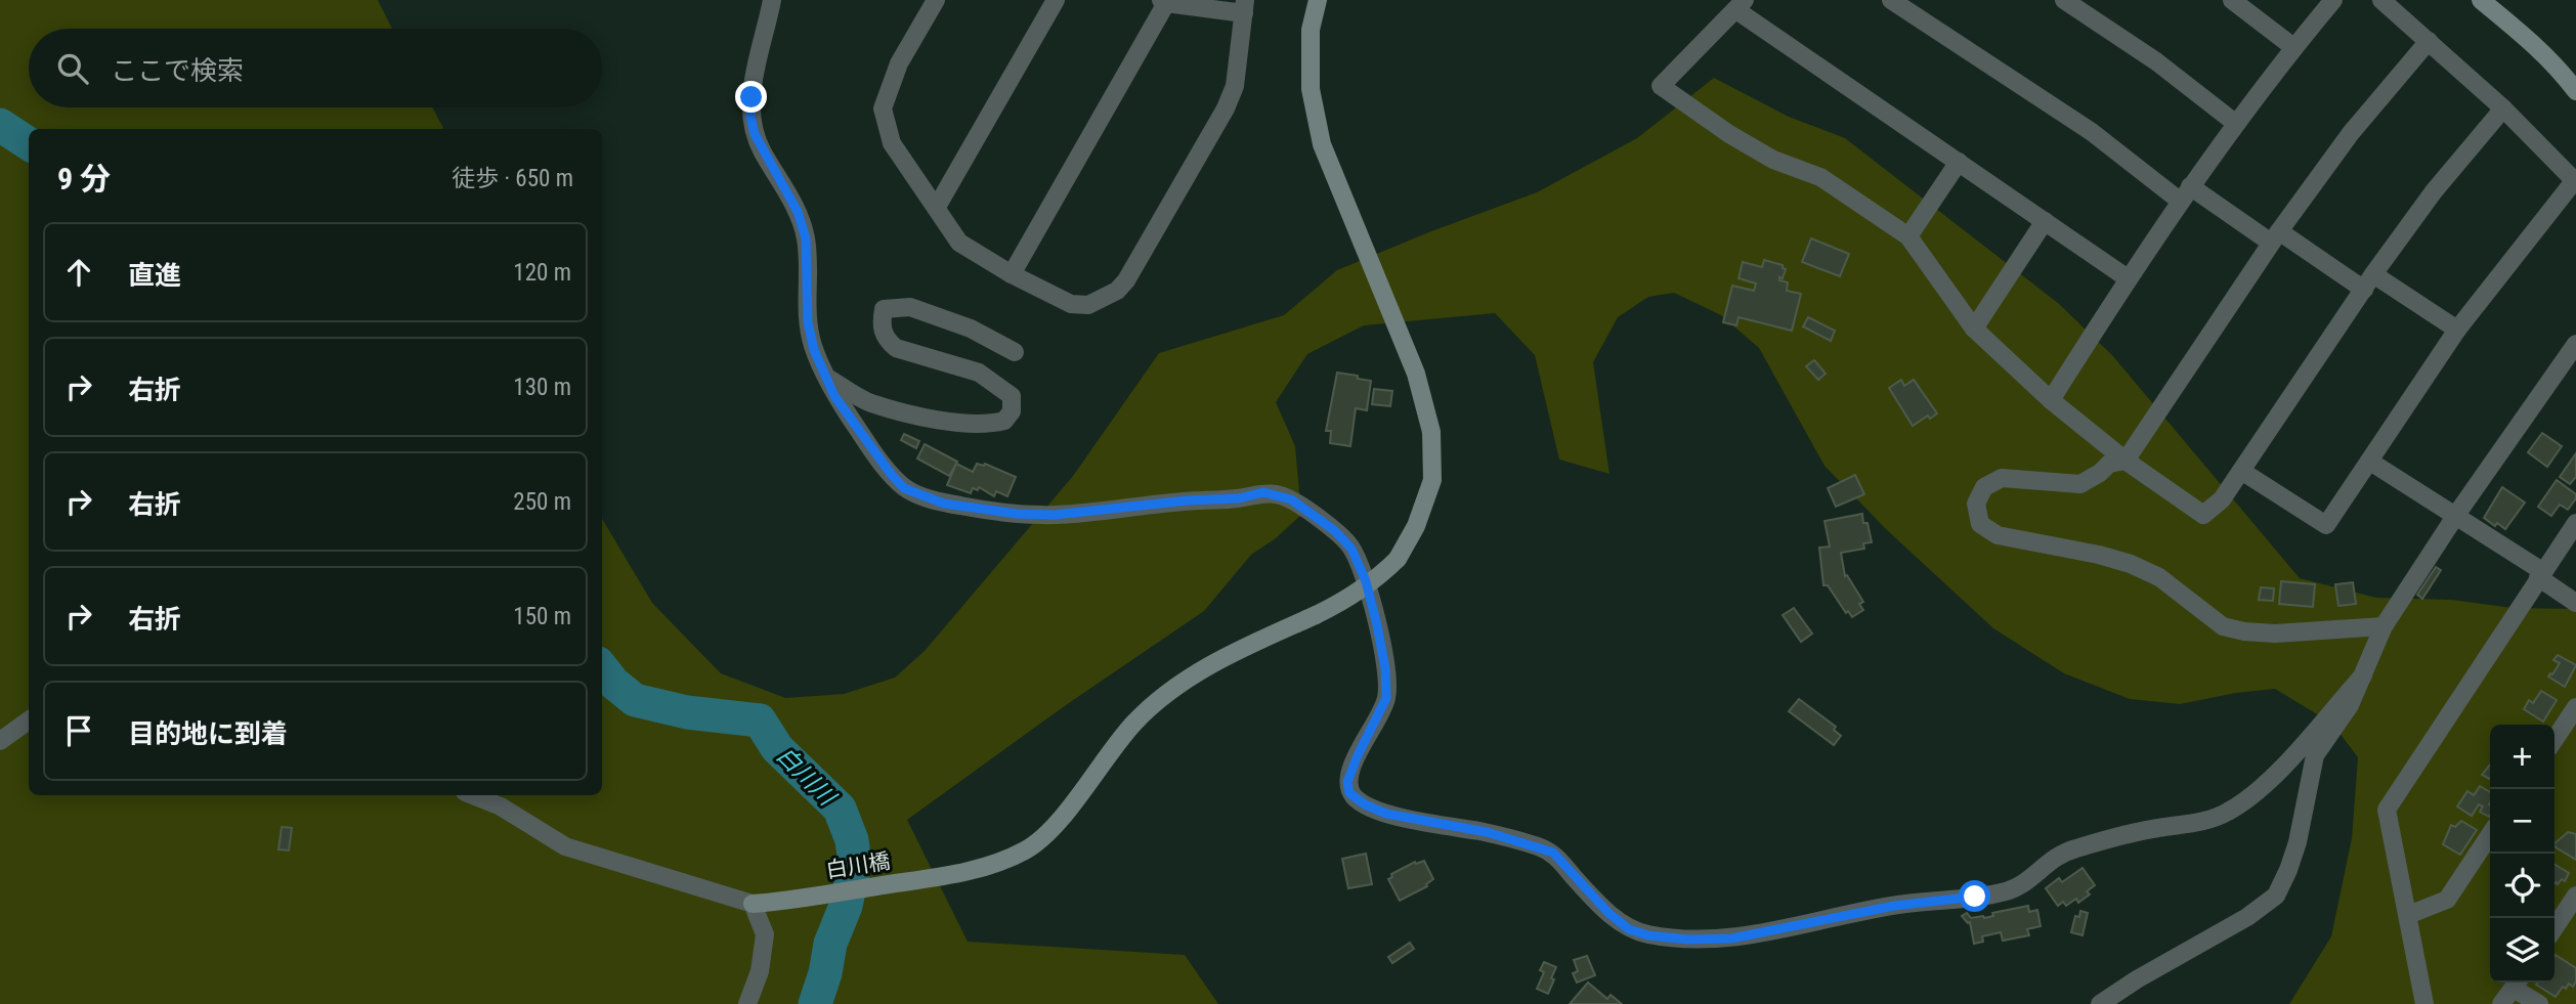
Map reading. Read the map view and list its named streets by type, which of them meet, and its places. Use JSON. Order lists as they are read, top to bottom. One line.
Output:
{"streets":{"street":["白川橋"]},"water":["白川川"],"page":{"search":"ここで検索","heading":["9 分","徒歩 · 650 m"],"list":[["直進","120 m"],["右折","130 m"],["右折","250 m"],["右折","150 m"],"目的地に到着"],"map_buttons":["+","−"]}}
